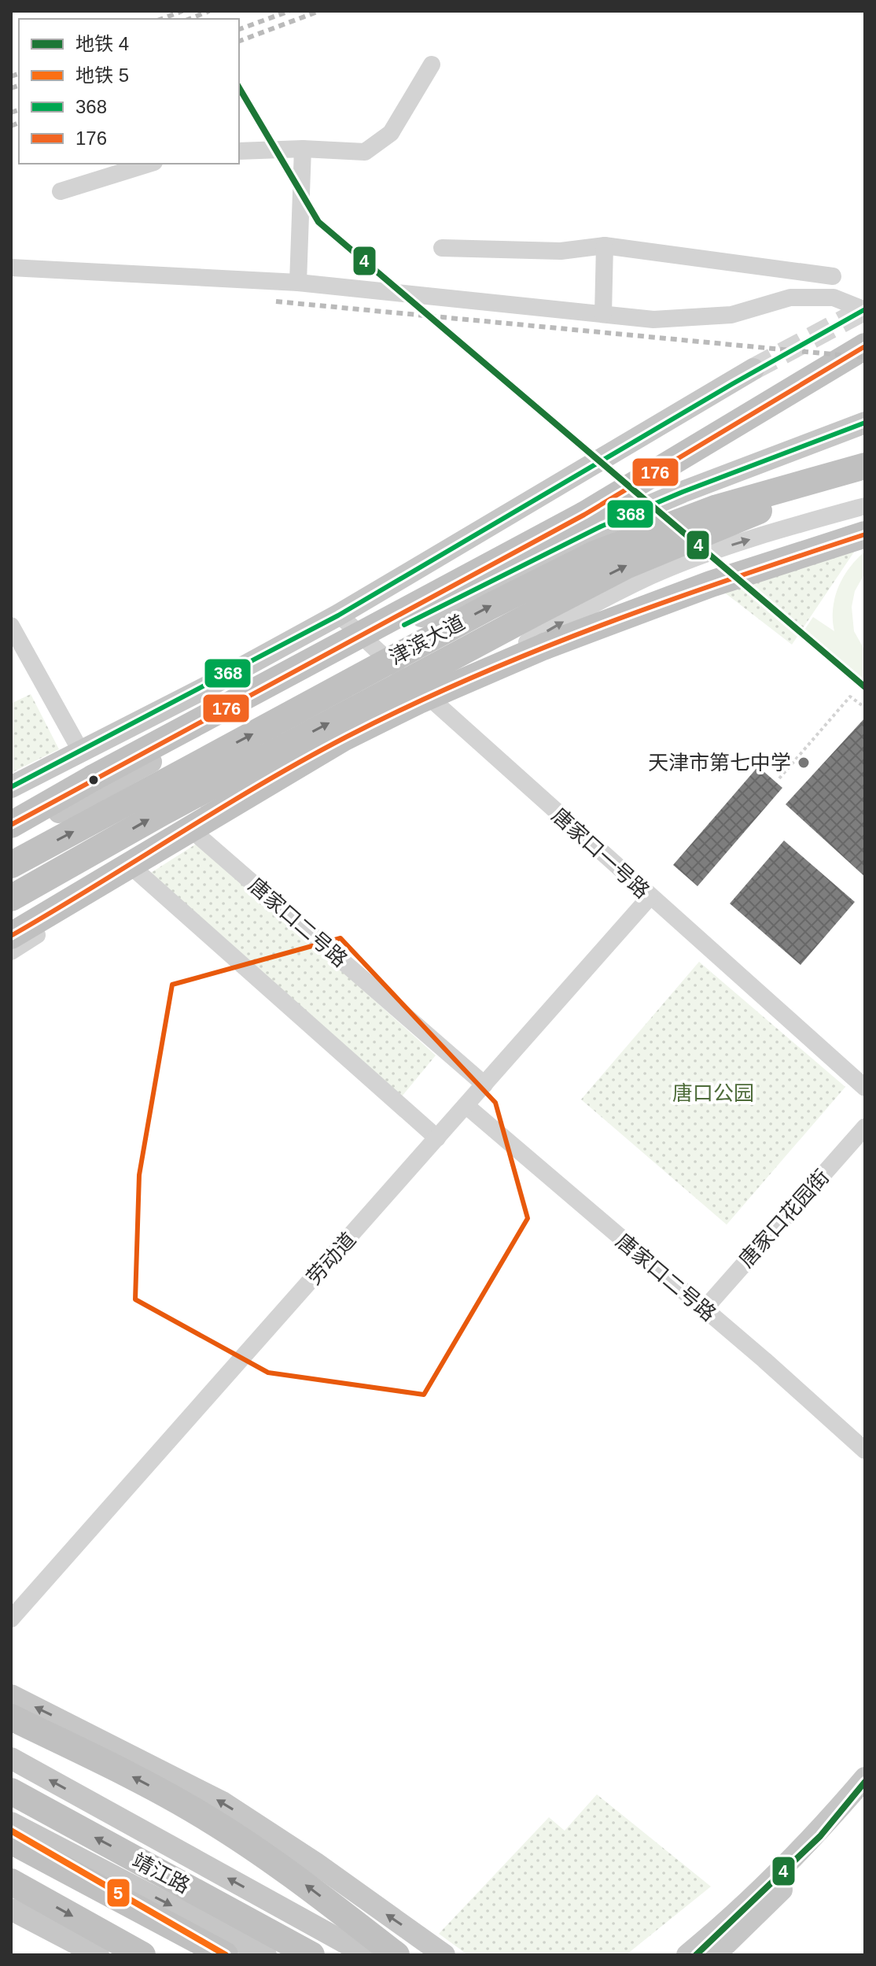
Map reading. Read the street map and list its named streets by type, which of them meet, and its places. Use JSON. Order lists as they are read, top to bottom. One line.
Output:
{"streets":{"highway":["津滨大道","靖江路"],"street":["唐家口一号路","唐家口二号路","唐家口花园街","劳动道"]},"crossings":[["唐家口一号路","劳动道"],["唐家口二号路","唐家口花园街"],["唐家口二号路","劳动道"]],"parks":["唐口公园"],"places":["天津市第七中学"],"lines":["metro line 4","transit line 368","transit line 176","metro line 5"],"legend":["地铁 4","地铁 5","368","176"]}
